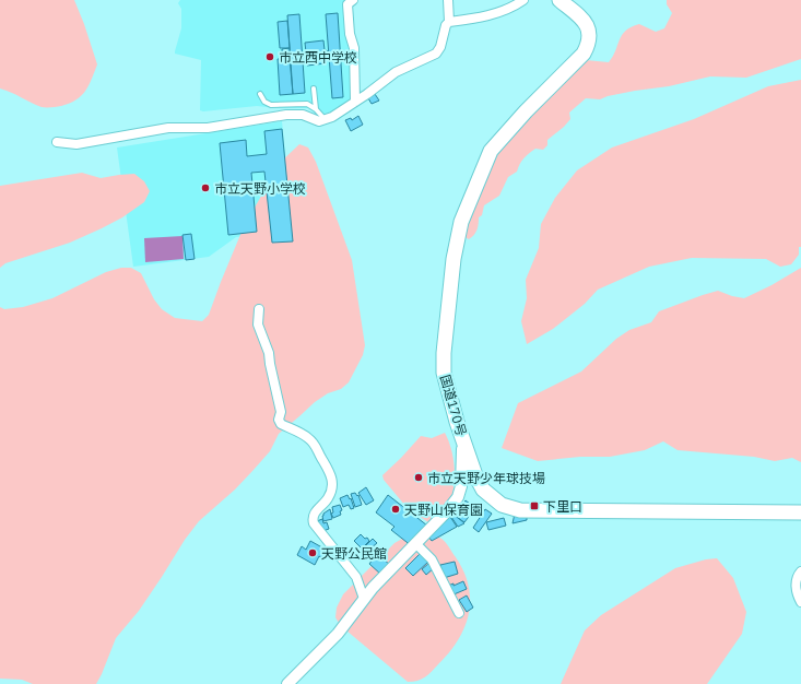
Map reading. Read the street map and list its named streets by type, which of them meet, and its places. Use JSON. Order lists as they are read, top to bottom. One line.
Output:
{"streets":{"highway":["国道170号"]},"places":{"other":["市立西中学校","市立天野小学校","市立天野少年球技場","天野山保育園","天野公民館"],"transit":["下里口"]}}
